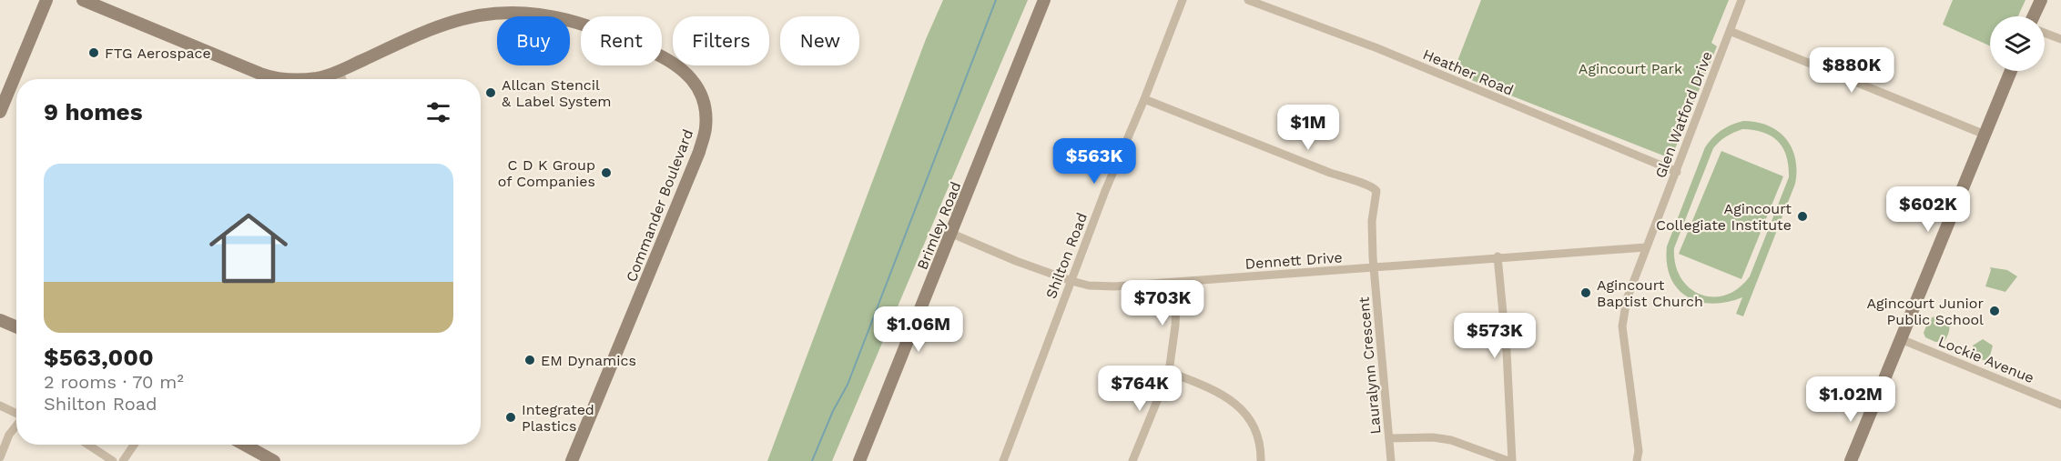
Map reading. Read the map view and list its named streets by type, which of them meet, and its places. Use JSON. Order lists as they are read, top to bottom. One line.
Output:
{"streets":{"street":["Heather Road","Glen Watford Drive","Commander Boulevard","Brimley Road","Shilton Road","Dennett Drive","Lockie Avenue","Lauralynn Crescent"]},"crossings":[["Heather Road","Glen Watford Drive"],["Glen Watford Drive","Dennett Drive"],["Brimley Road","Dennett Drive"],["Shilton Road","Dennett Drive"],["Shilton Road","Lauralynn Crescent"],["Dennett Drive","Lauralynn Crescent"]],"parks":["Agincourt Park"],"places":["FTG Aerospace","Allcan Stencil & Label System","C D K Group of Companies","Agincourt Collegiate Institute","Agincourt Baptist Church","Agincourt Junior Public School","EM Dynamics","Integrated Plastics"],"page":{"chip":["Buy","Rent","Filters","New"],"price":["$880K","$1M","$563K","$602K","$703K","$1.06M","$573K","$764K","$1.02M"],"heading":"9 homes","list":[{"name":"$563,000","note":"2 rooms · 70 m² · Shilton Road"}]}}
